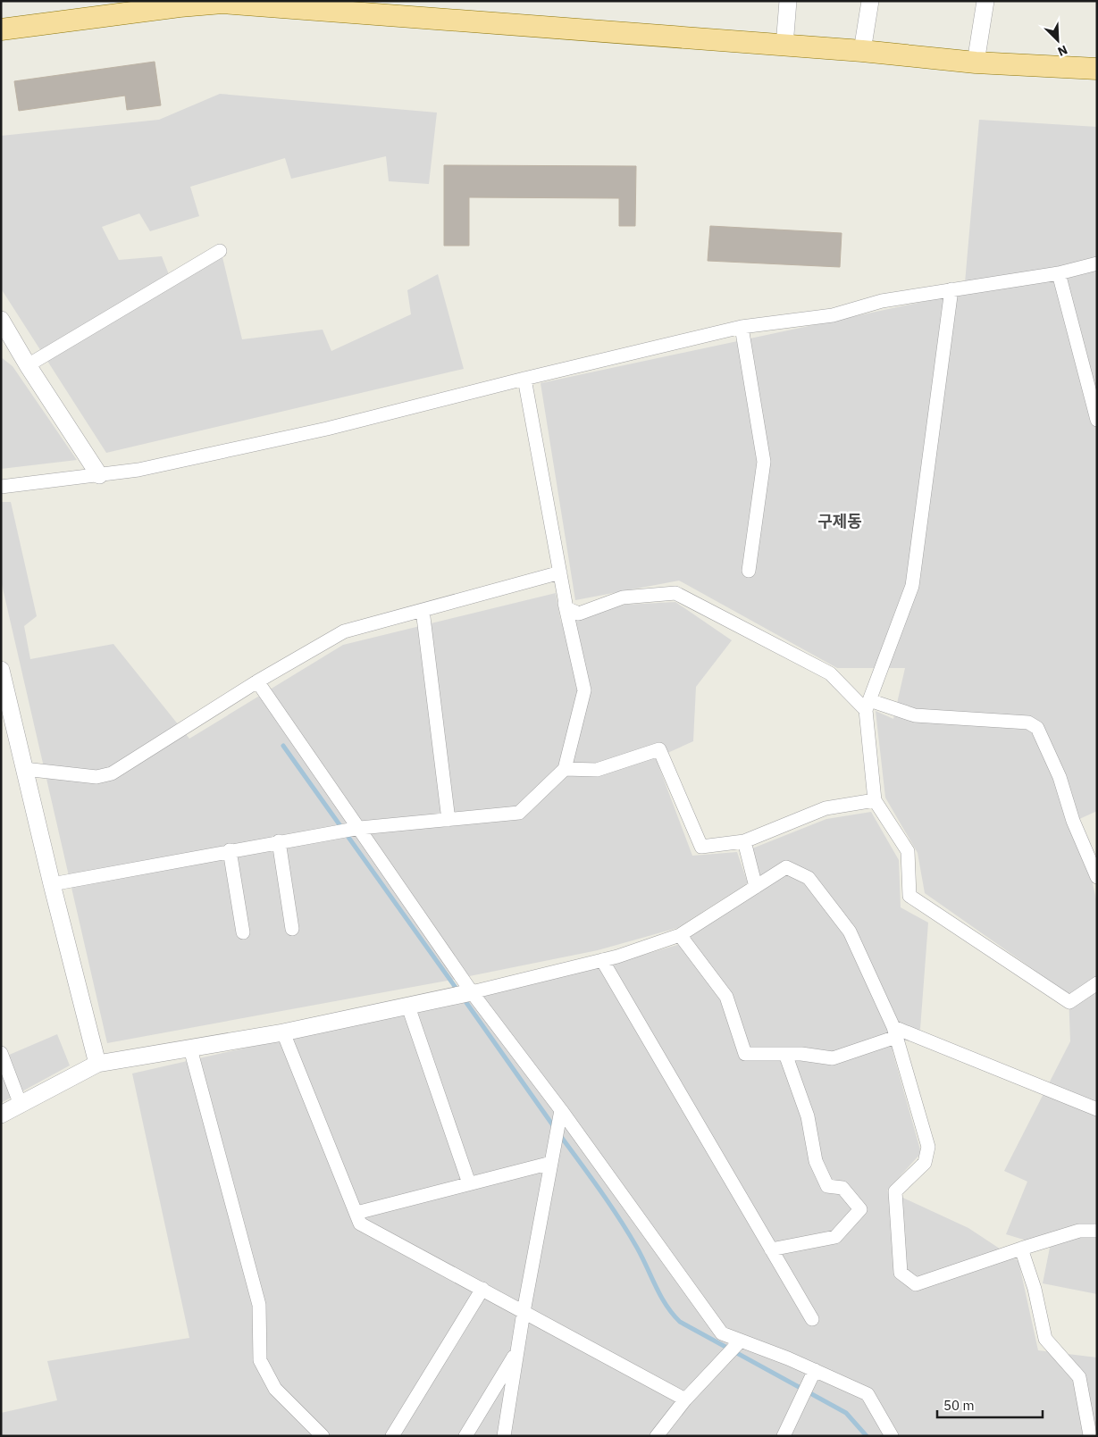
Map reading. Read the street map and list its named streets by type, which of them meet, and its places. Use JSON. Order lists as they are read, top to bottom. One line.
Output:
{"districts":["구제동"],"scale_bar":"50 m","north":"bottom right"}
